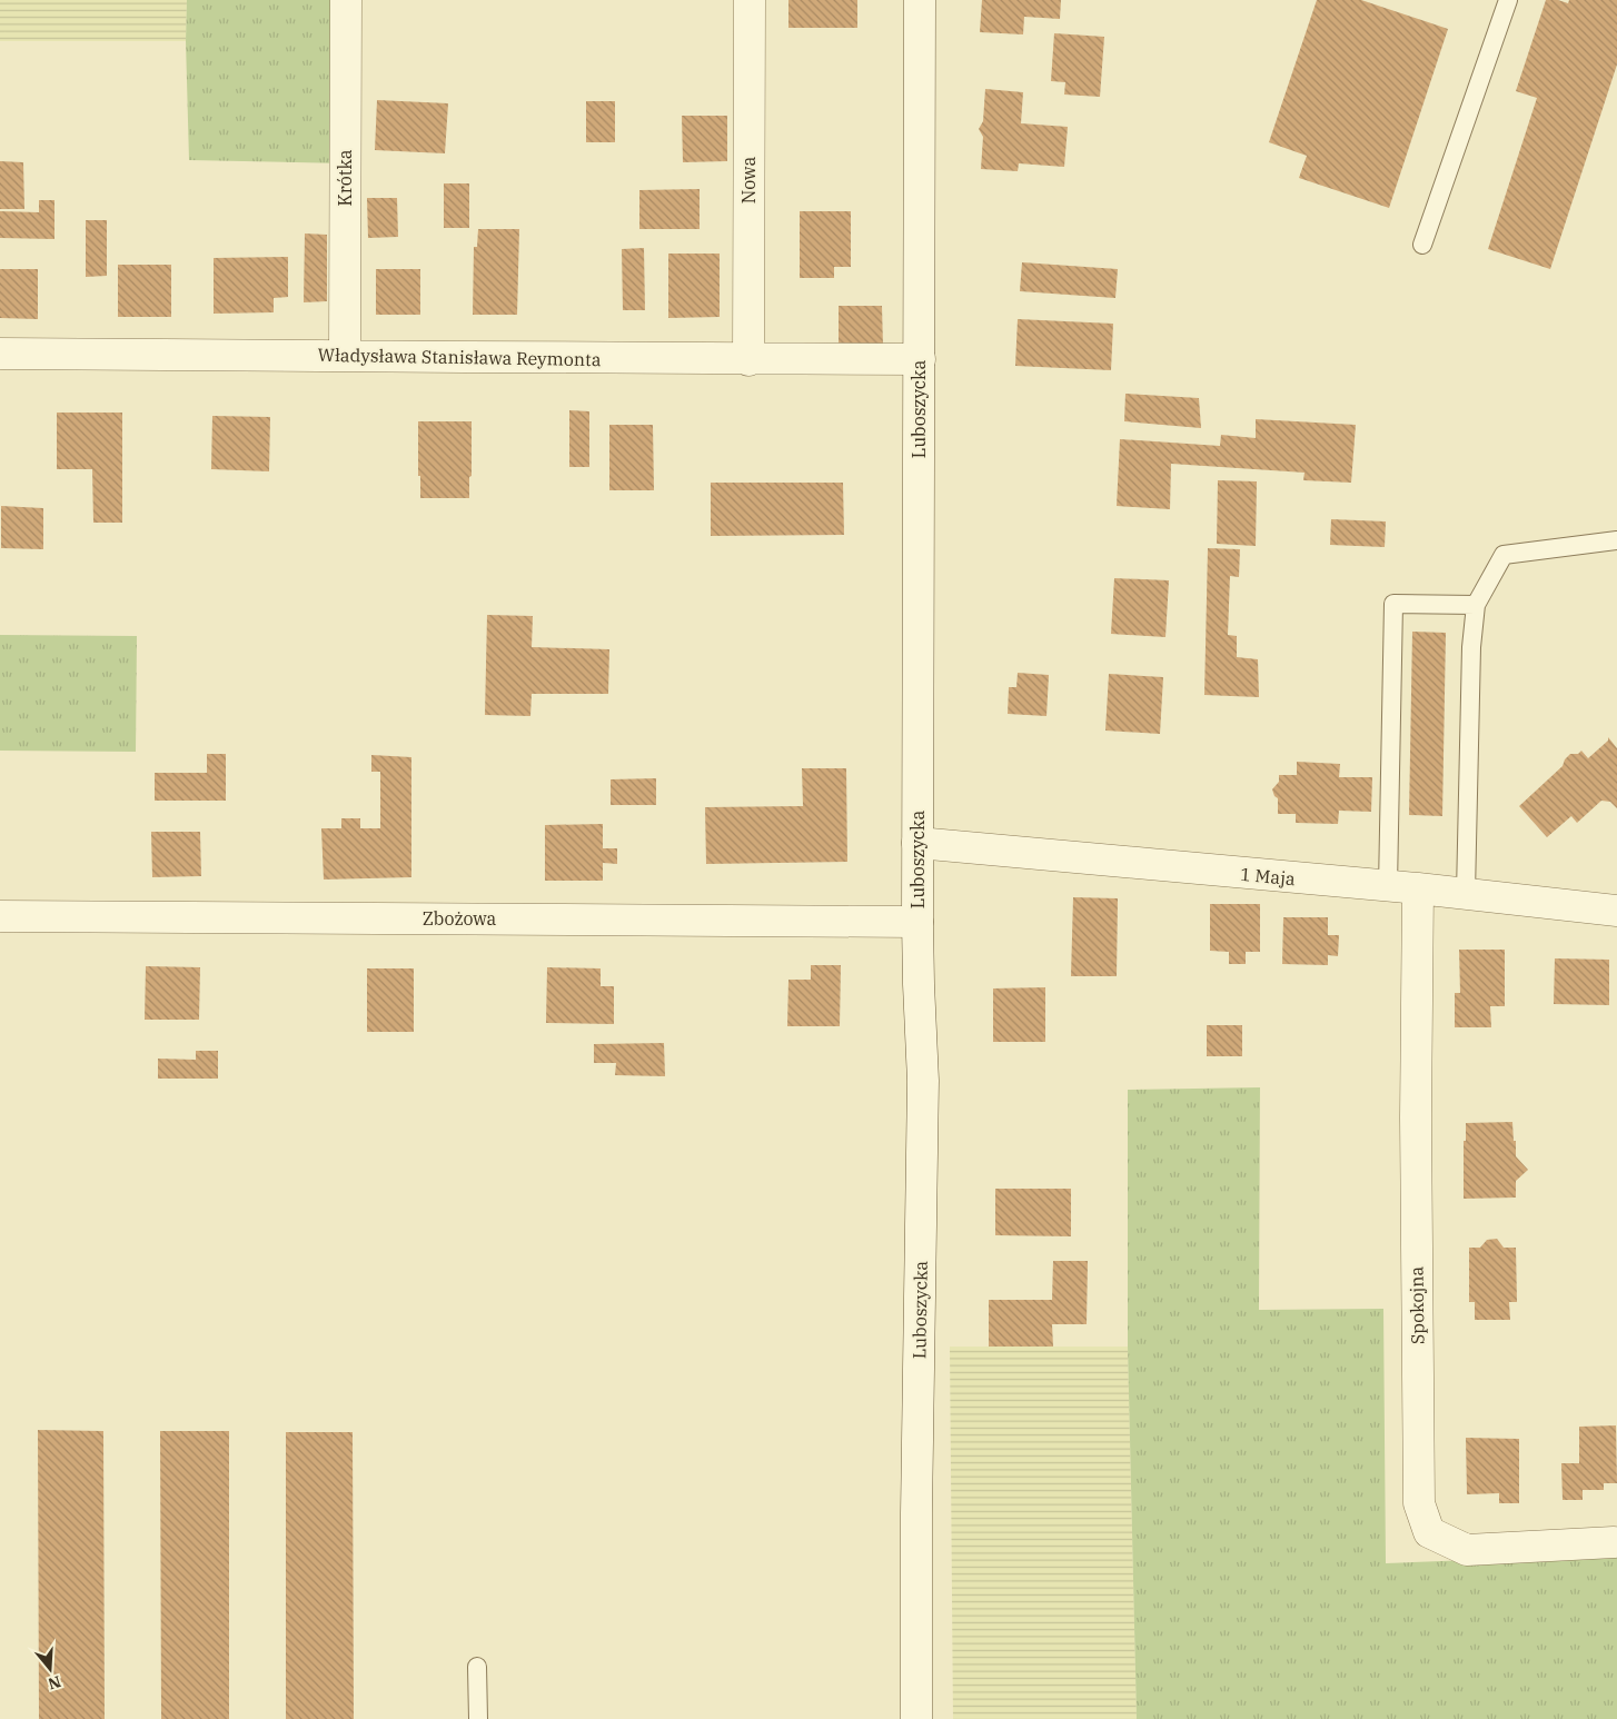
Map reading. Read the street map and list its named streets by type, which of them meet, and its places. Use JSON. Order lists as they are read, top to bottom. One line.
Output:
{"streets":{"street":["Krótka","Nowa","Władysława Stanisława Reymonta","Luboszycka","1 Maja","Zbożowa","Spokojna"]},"crossings":[["Krótka","Władysława Stanisława Reymonta"],["Nowa","Władysława Stanisława Reymonta"],["Władysława Stanisława Reymonta","Luboszycka"],["Luboszycka","1 Maja"],["Luboszycka","Zbożowa"],["1 Maja","Spokojna"]],"north":"bottom"}
